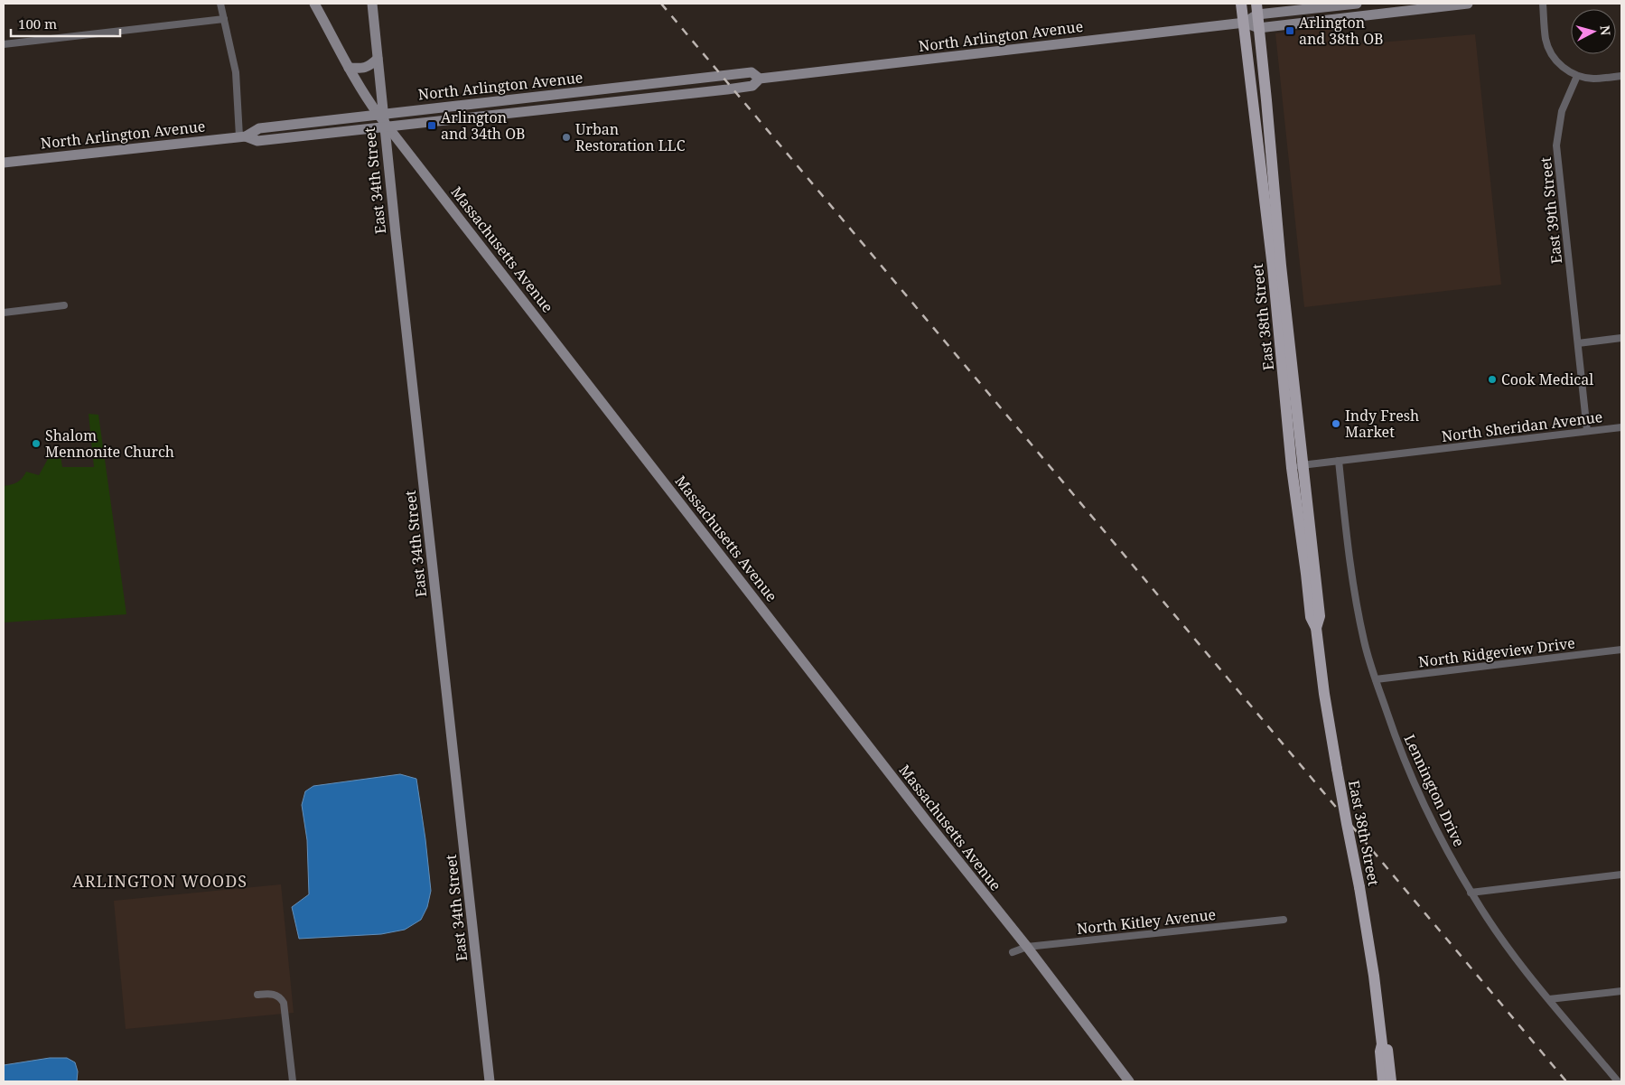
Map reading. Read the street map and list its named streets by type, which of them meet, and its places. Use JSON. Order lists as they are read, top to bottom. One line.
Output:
{"streets":{"main road":["North Arlington Avenue","East 34th Street","Massachusetts Avenue","East 38th Street"],"street":["East 39th Street","North Sheridan Avenue","North Ridgeview Drive","Lennington Drive","North Kitley Avenue"]},"crossings":[["North Arlington Avenue","East 34th Street"],["North Arlington Avenue","Massachusetts Avenue"],["North Arlington Avenue","East 38th Street"],["East 34th Street","Massachusetts Avenue"],["East 39th Street","North Sheridan Avenue"],["Massachusetts Avenue","North Kitley Avenue"],["East 38th Street","North Sheridan Avenue"],["North Sheridan Avenue","Lennington Drive"],["North Ridgeview Drive","Lennington Drive"]],"districts":["ARLINGTON WOODS"],"places":{"transit":["Arlington and 38th OB","Arlington and 34th OB"],"other":["Urban Restoration LLC","Cook Medical","Indy Fresh Market","Shalom Mennonite Church"]},"scale_bar":"100 m","north":"right"}
